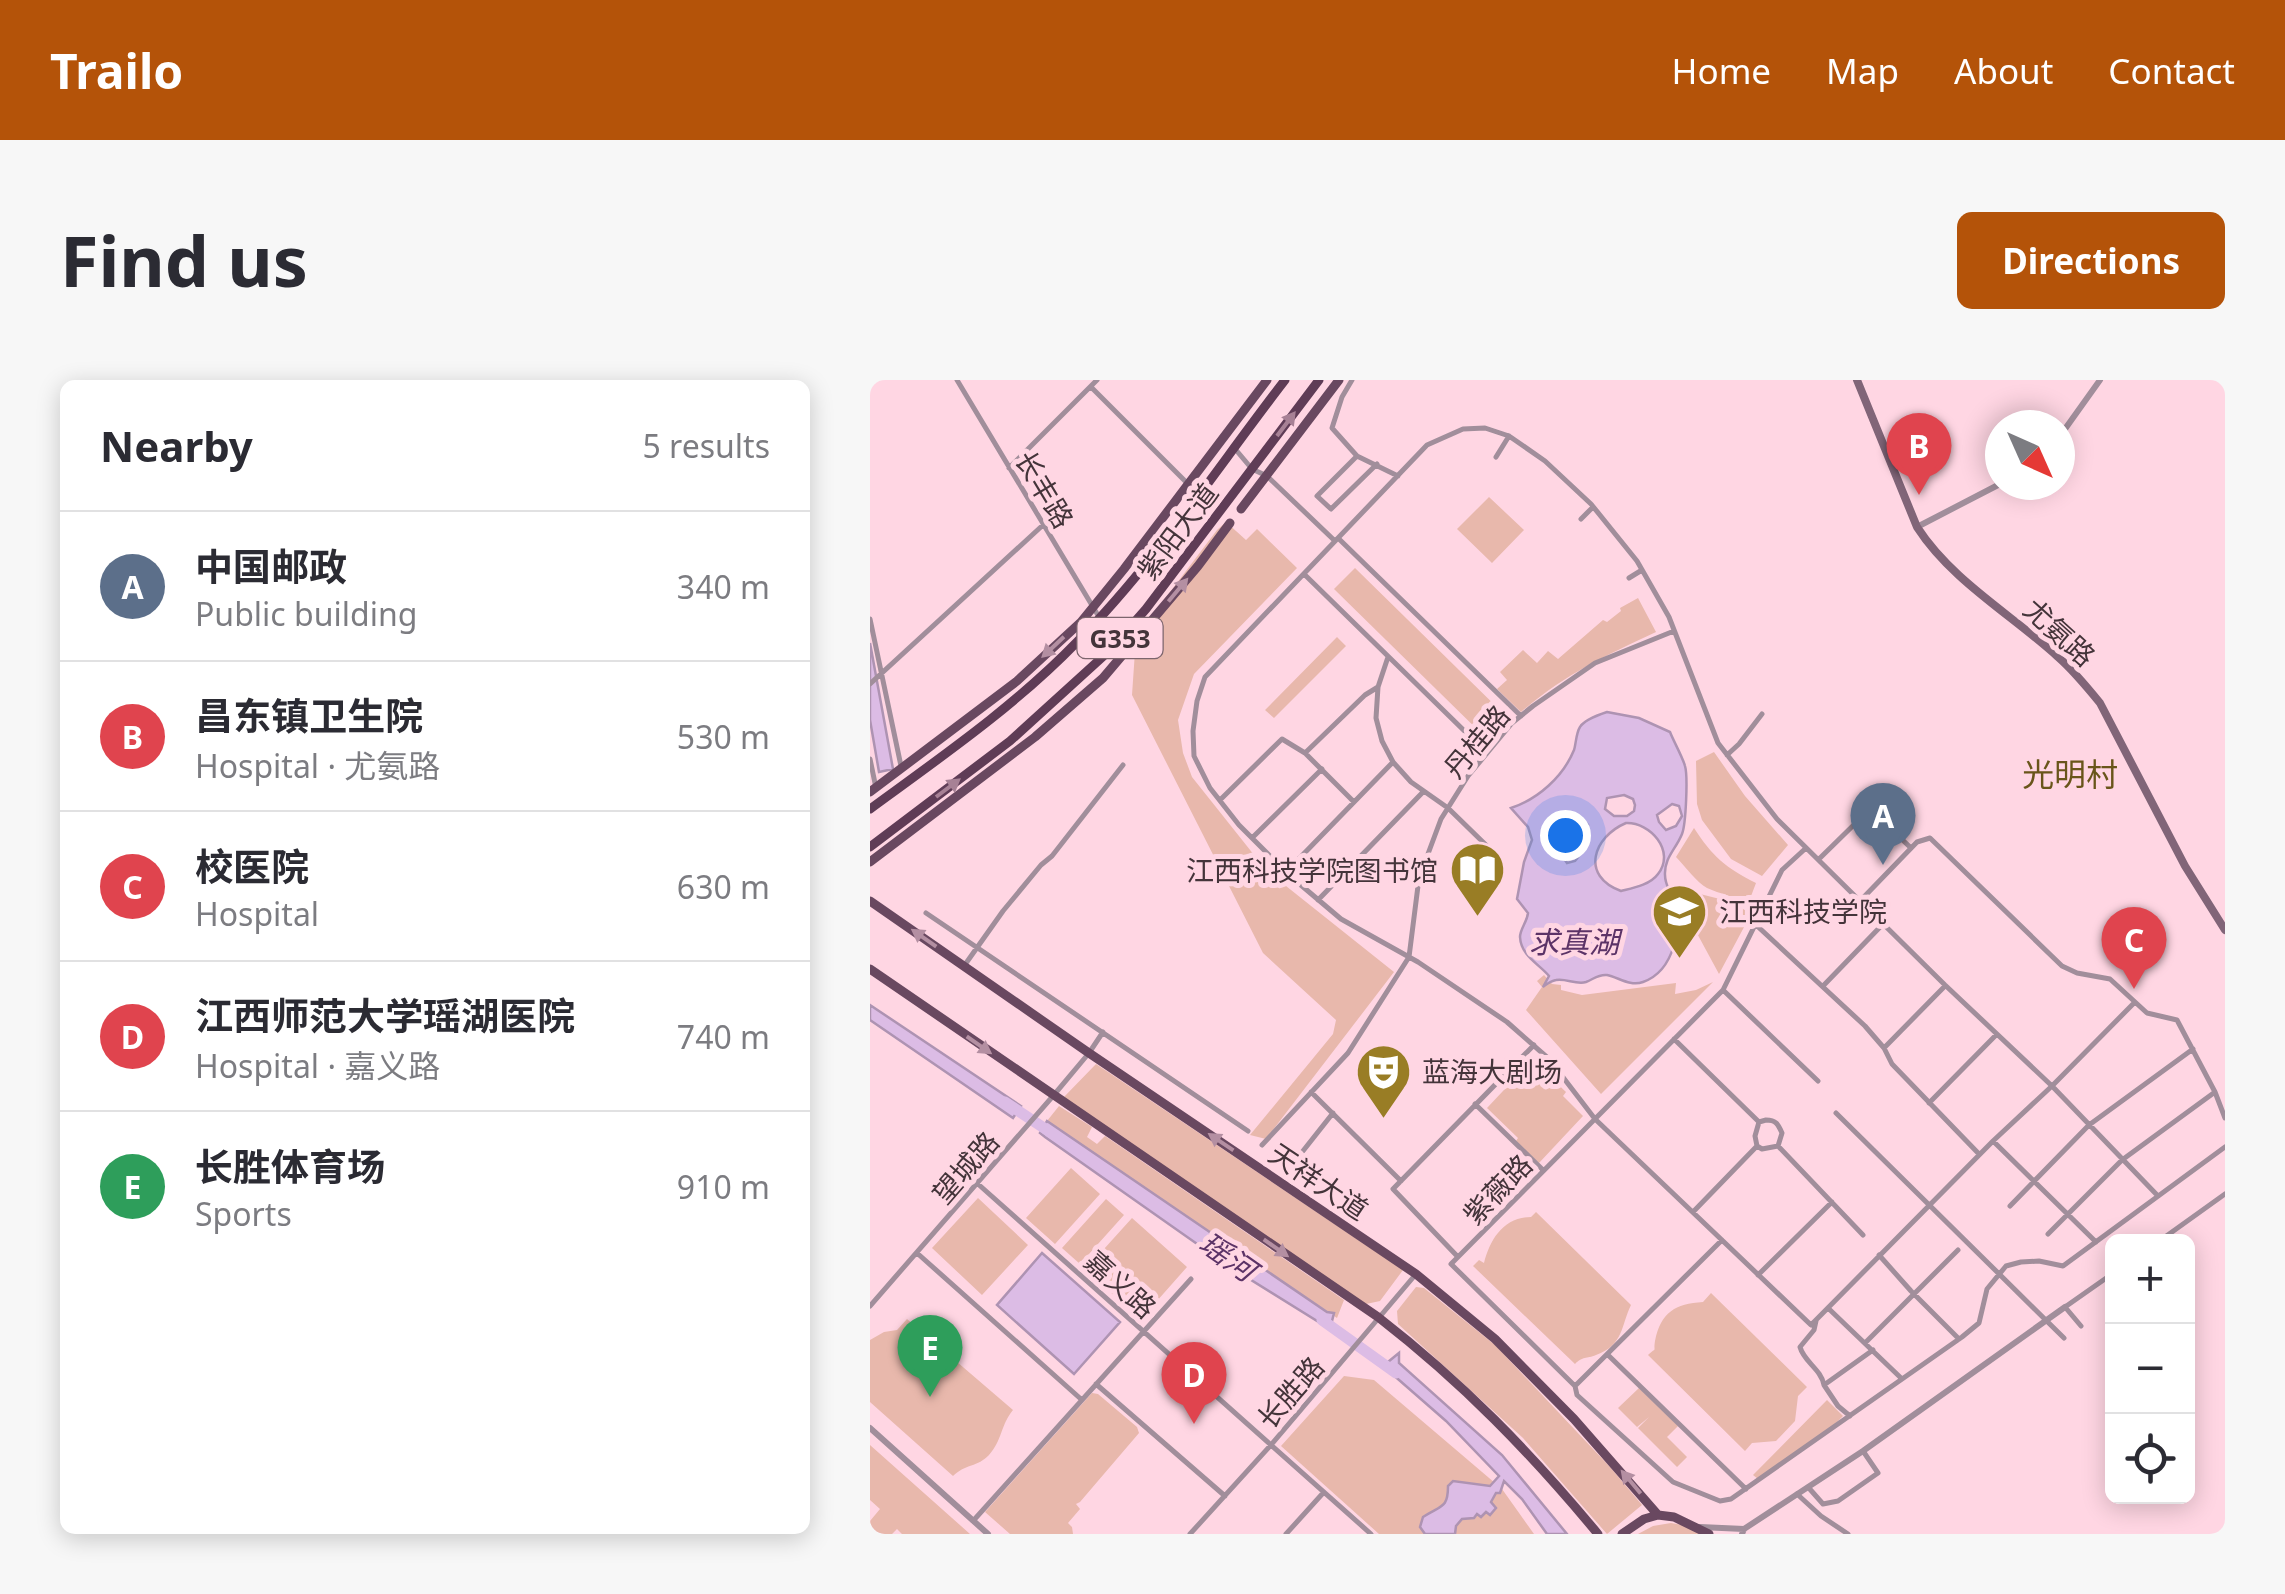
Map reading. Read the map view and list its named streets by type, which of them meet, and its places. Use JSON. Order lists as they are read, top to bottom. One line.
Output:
{"streets":{"highway":["紫阳大道","G353"],"main road":["尤氨路","天祥大道"],"street":["长丰路","丹桂路","望城路","紫薇路","嘉义路","长胜路"]},"crossings":[["长丰路","紫阳大道"],["望城路","天祥大道"],["望城路","嘉义路"],["天祥大道","长胜路"],["嘉义路","长胜路"]],"districts":["光明村"],"water":["求真湖","瑶河"],"places":{"library":["江西科技学院图书馆"],"school or university":["江西科技学院"],"theatre":["蓝海大剧场"]},"north":"bottom right","page":{"header":"Trailo","nav":["Home","Map","About","Contact"],"title":"Find us","buttons":"Directions","heading":["Nearby","5 results"],"pins":["B","A","C","E","D"],"list":[{"mark":"A","name":"中国邮政","note":"Public building","value":"340 m"},{"mark":"B","name":"昌东镇卫生院","note":"Hospital · 尤氨路","value":"530 m"},{"mark":"C","name":"校医院","note":"Hospital","value":"630 m"},{"mark":"D","name":"江西师范大学瑶湖医院","note":"Hospital · 嘉义路","value":"740 m"},{"mark":"E","name":"长胜体育场","note":"Sports","value":"910 m"}],"map_buttons":["+","−"]}}
